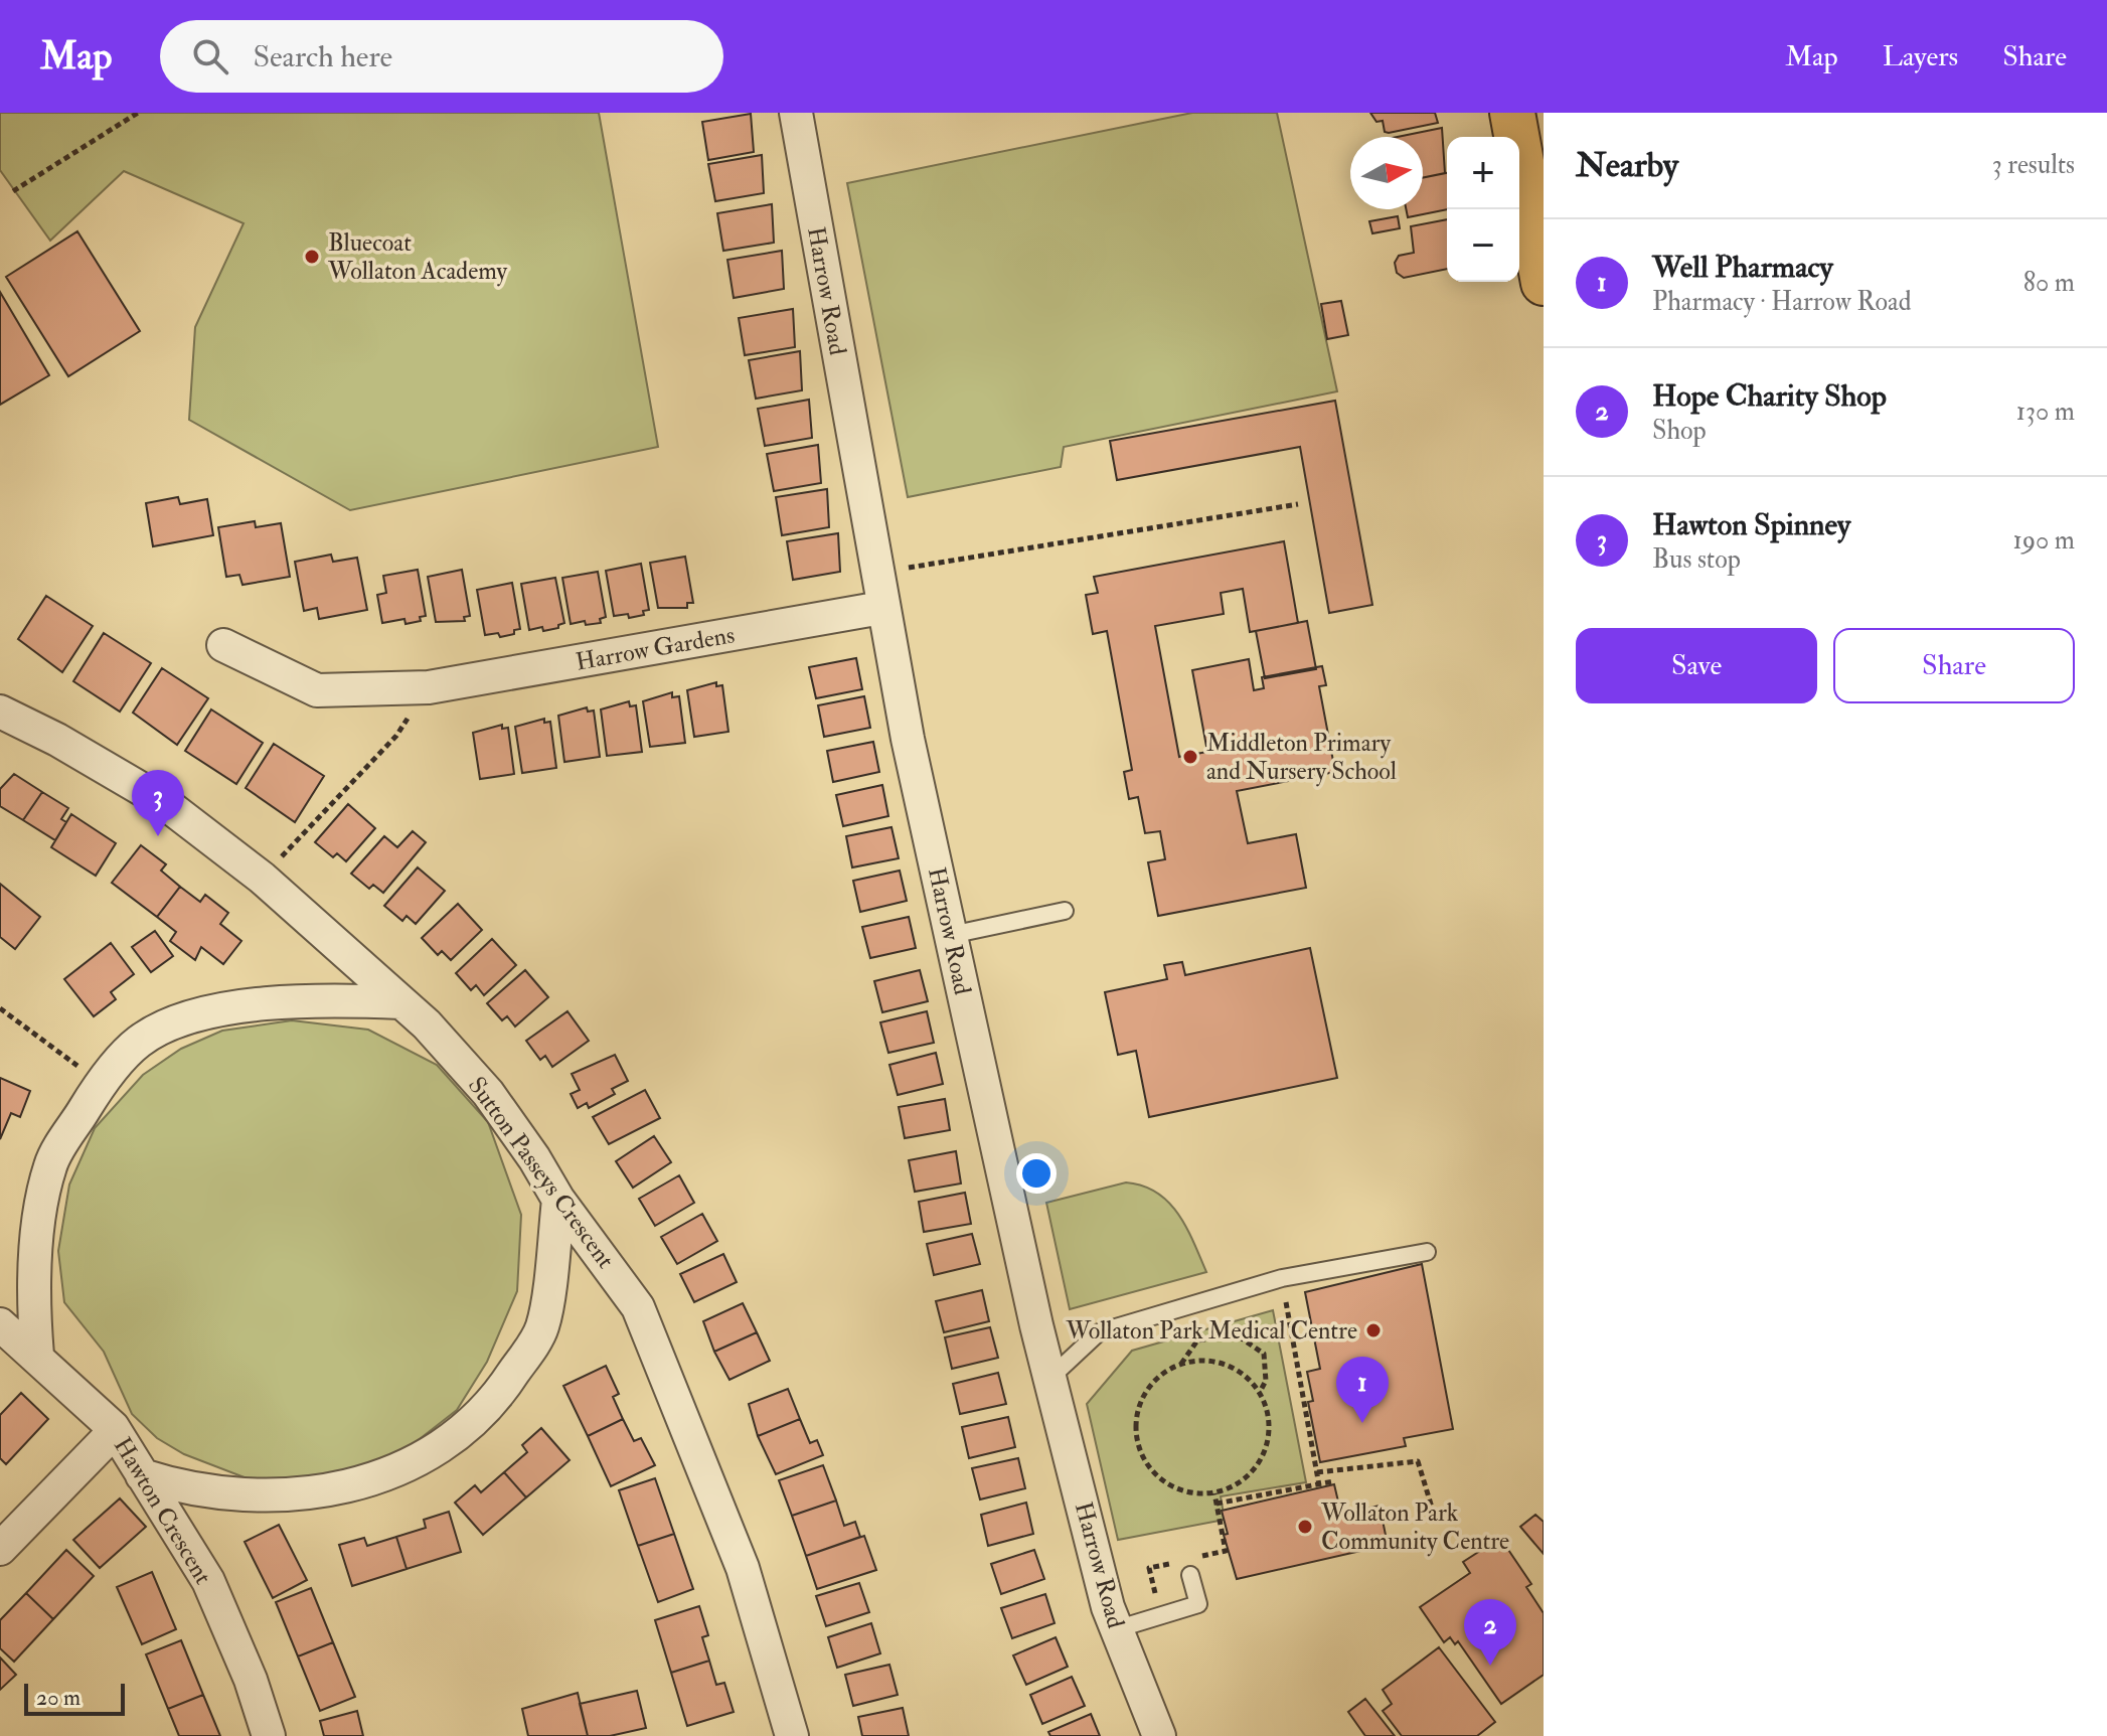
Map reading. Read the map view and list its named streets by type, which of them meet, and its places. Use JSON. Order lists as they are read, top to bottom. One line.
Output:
{"streets":{"street":["Harrow Road","Harrow Gardens","Sutton Passeys Crescent","Hawton Crescent"]},"crossings":[["Harrow Road","Harrow Gardens"]],"places":["Bluecoat Wollaton Academy","Middleton Primary and Nursery School","Wollaton Park Medical Centre","Wollaton Park Community Centre"],"scale_bar":"20 m","north":"right","page":{"header":"Map","search":"Search here","nav":["Map","Layers","Share"],"heading":["Nearby","3 results"],"map_buttons":["+","−"],"list":[{"mark":"1","name":"Well Pharmacy","note":"Pharmacy · Harrow Road","value":"80 m"},{"mark":"2","name":"Hope Charity Shop","note":"Shop","value":"130 m"},{"mark":"3","name":"Hawton Spinney","note":"Bus stop","value":"190 m"}],"buttons":["Save","Share"],"pins":["3","1","2"],"scale":"20 m"}}
